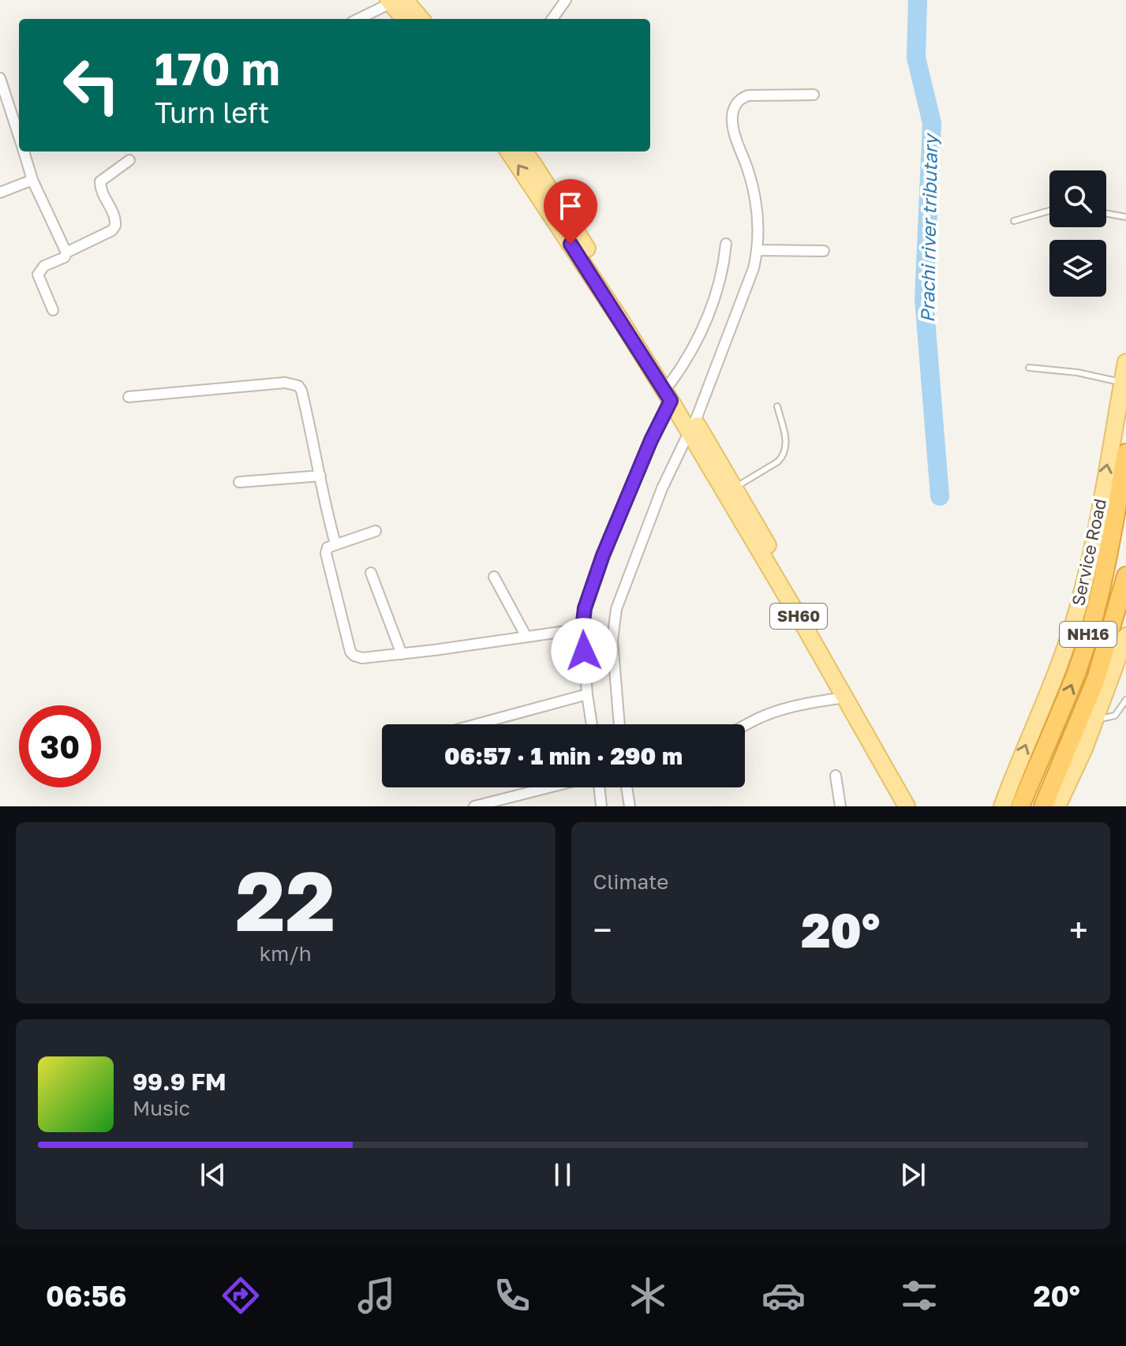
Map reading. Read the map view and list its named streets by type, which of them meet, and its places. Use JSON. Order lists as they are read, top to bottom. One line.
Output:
{"streets":{"highway":["NH16"],"main road":["Service Road","SH60"]},"water":["Prachi river tributary"],"page":{"turn":["170 m","Turn left"],"limit":"30","trip":"06:57 · 1 min · 290 m","tile":[["22","km/h"],"Climate"],"heat":["−","20°","+"],"song":["99.9 FM","Music"],"tabs":["06:56","20°"]}}
